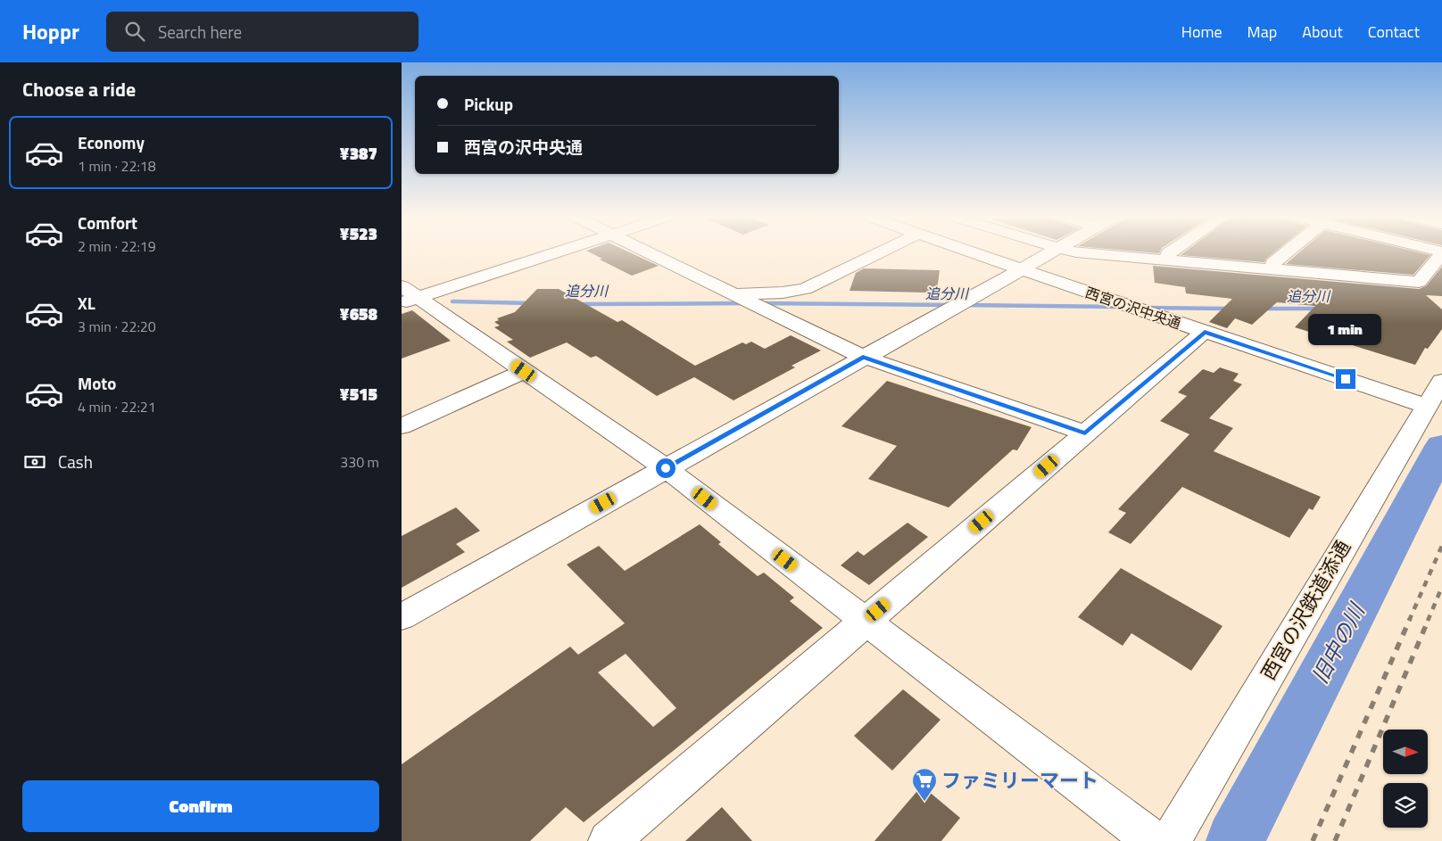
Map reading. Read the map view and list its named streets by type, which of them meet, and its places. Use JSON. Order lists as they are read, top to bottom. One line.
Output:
{"streets":{"street":["西宮の沢中央通","西宮の沢鉄道添通"]},"crossings":[["西宮の沢中央通","西宮の沢鉄道添通"]],"water":["追分川","旧中の川"],"places":{"supermarket":["ファミリーマート"]},"north":"right","page":{"header":"Hoppr","search":"Search here","nav":["Home","Map","About","Contact"],"heading":"Choose a ride","banner":["Pickup","西宮の沢中央通"],"list":[{"name":"Economy","note":"1 min · 22:18","value":"¥387"},{"name":"Comfort","note":"2 min · 22:19","value":"¥523"},{"name":"XL","note":"3 min · 22:20","value":"¥658"},{"name":"Moto","note":"4 min · 22:21","value":"¥515"}],"bubble":"1 min","pay":["Cash","330 m"],"buttons":"Confirm"}}
